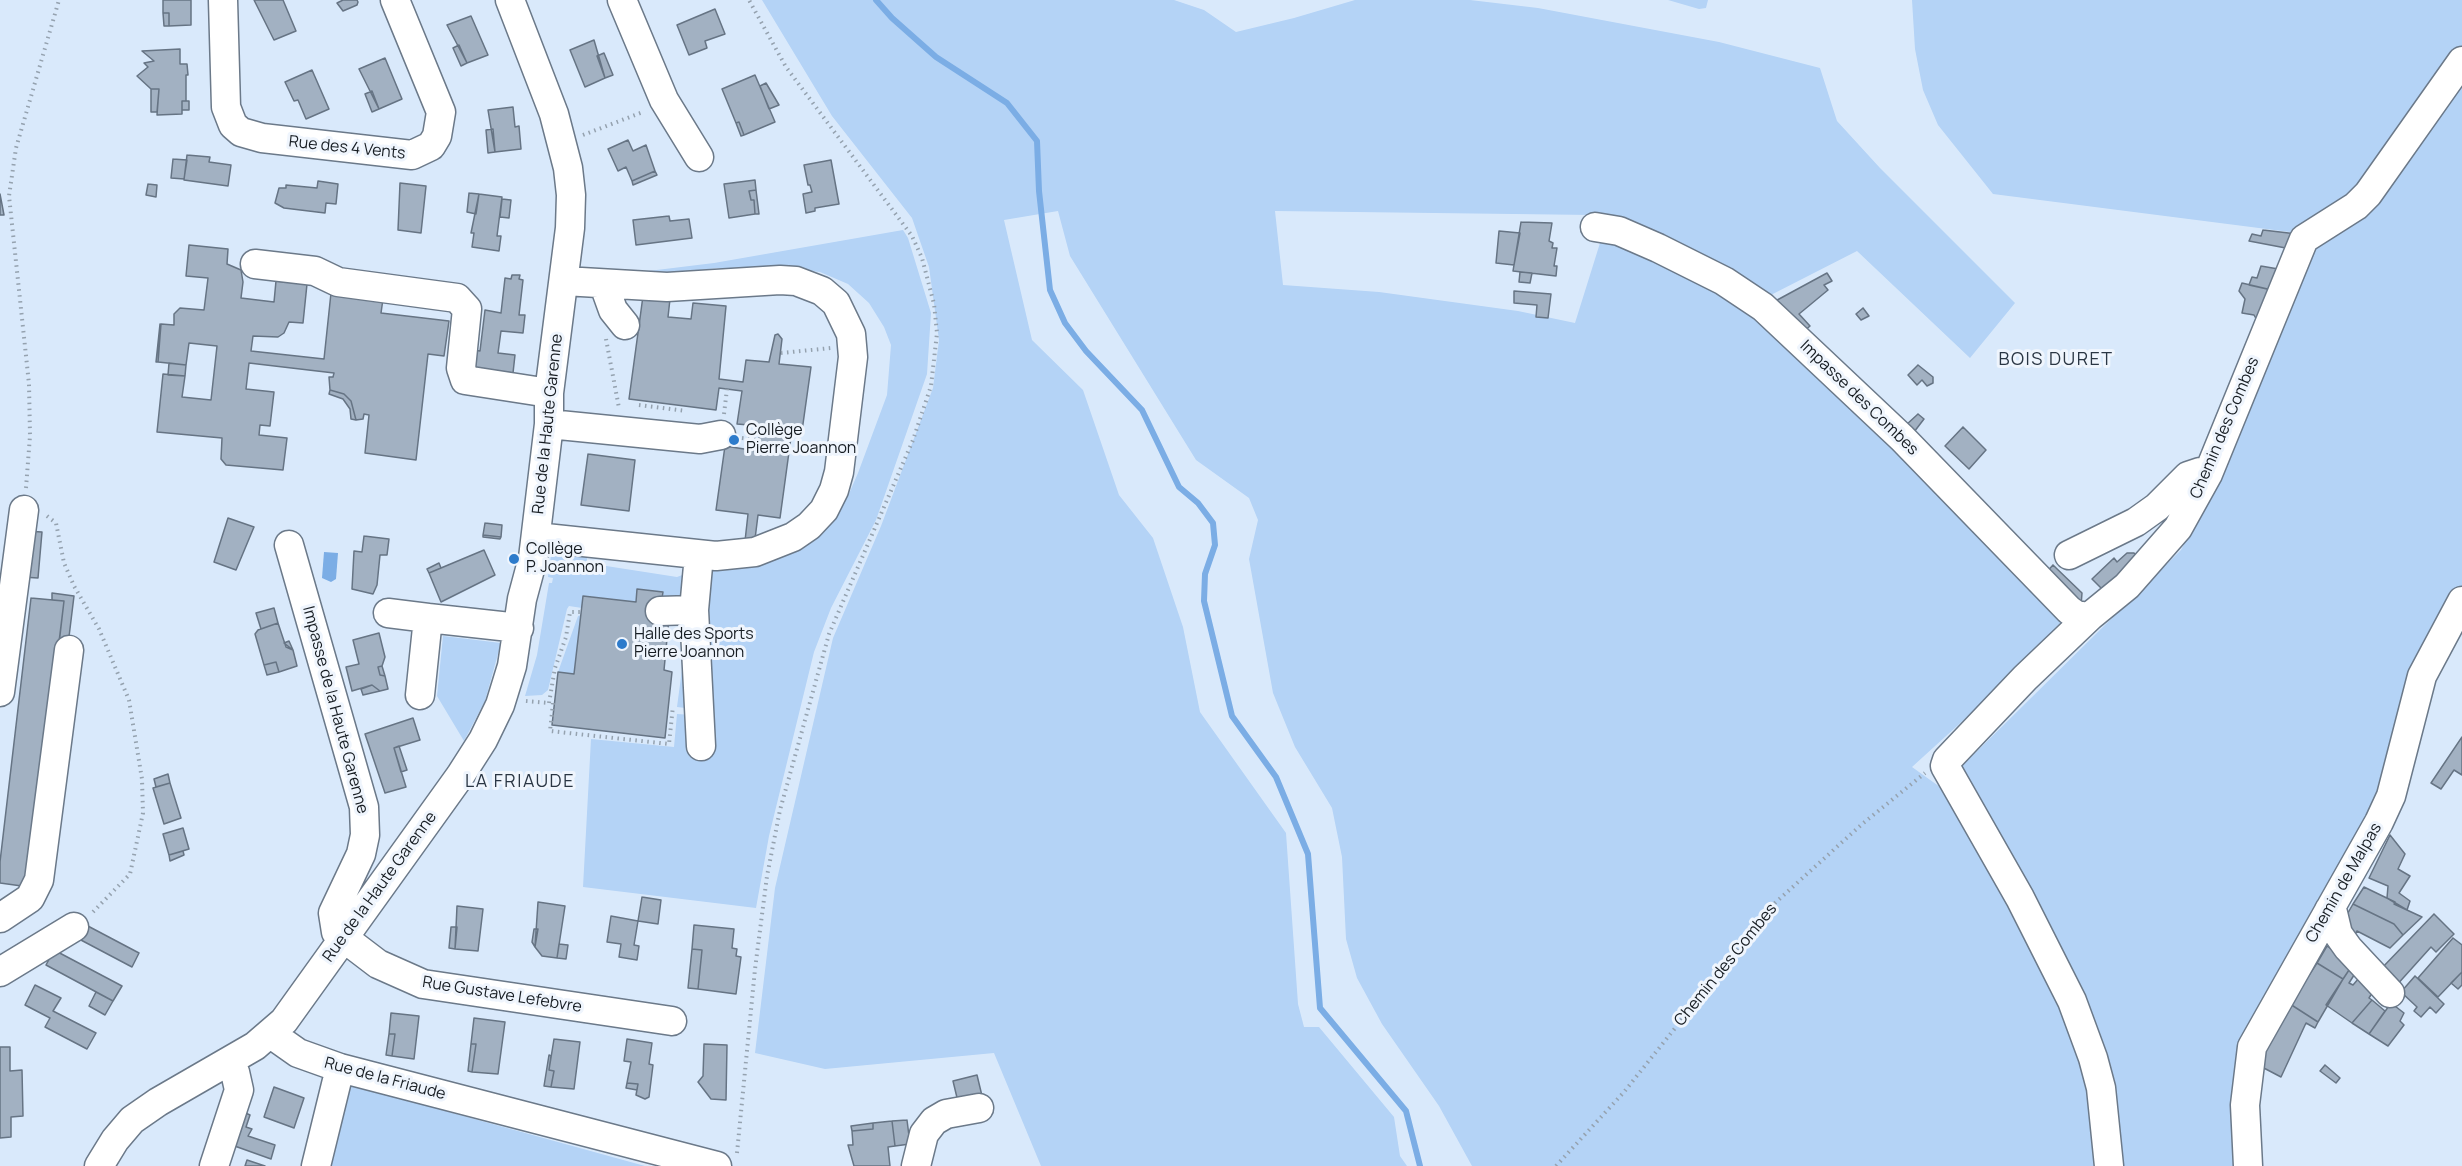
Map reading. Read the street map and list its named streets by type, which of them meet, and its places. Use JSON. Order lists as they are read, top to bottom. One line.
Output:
{"streets":{"street":["Rue des 4 Vents","Impasse des Combes","Rue de la Haute Garenne","Chemin des Combes","Impasse de la Haute Garenne","Chemin de Malpas","Rue Gustave Lefebvre","Rue de la Friaude"]},"crossings":[["Impasse des Combes","Chemin des Combes"],["Rue de la Haute Garenne","Impasse de la Haute Garenne"],["Rue de la Haute Garenne","Rue Gustave Lefebvre"],["Rue de la Haute Garenne","Rue de la Friaude"],["Impasse de la Haute Garenne","Rue Gustave Lefebvre"]],"districts":["BOIS DURET","LA FRIAUDE"],"places":["Collège Pierre Joannon","Collège P. Joannon","Halle des Sports Pierre Joannon"]}
